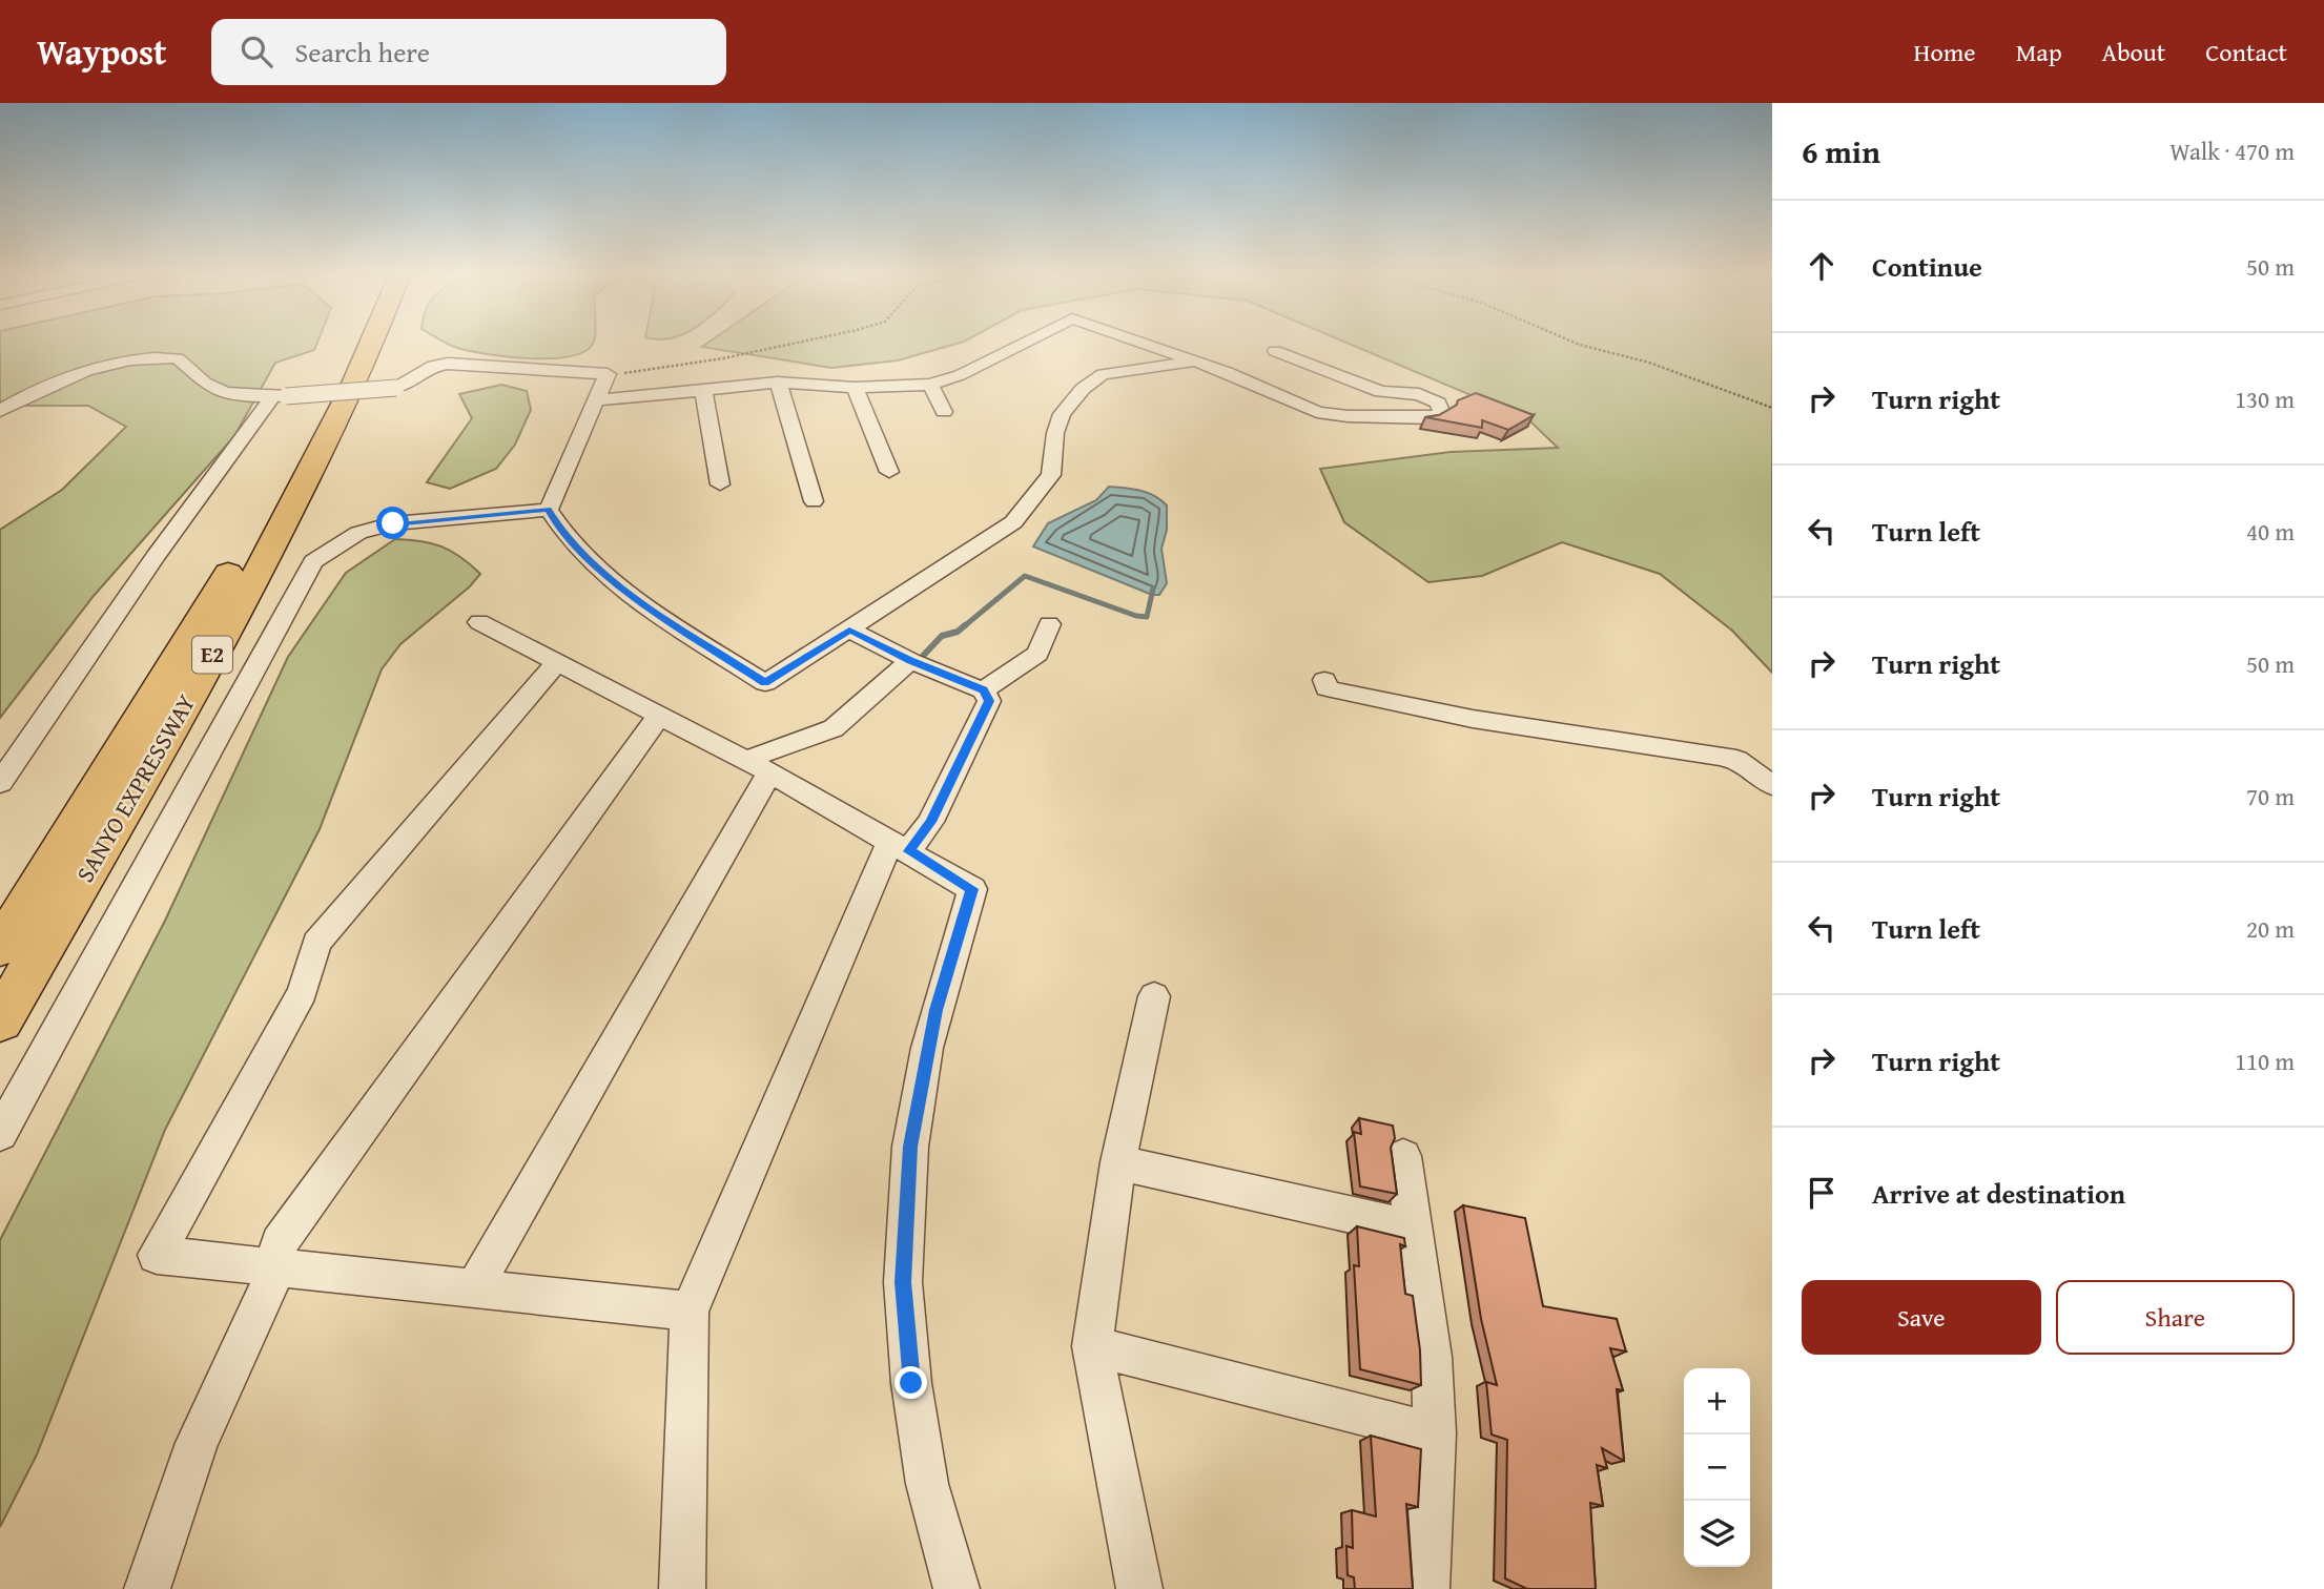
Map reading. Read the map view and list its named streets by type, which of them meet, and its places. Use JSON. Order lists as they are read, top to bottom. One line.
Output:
{"streets":{"highway":["E2","SANYO EXPRESSWAY"]},"page":{"header":"Waypost","search":"Search here","nav":["Home","Map","About","Contact"],"heading":["6 min","Walk · 470 m"],"list":[["Continue","50 m"],["Turn right","130 m"],["Turn left","40 m"],["Turn right","50 m"],["Turn right","70 m"],["Turn left","20 m"],["Turn right","110 m"],"Arrive at destination"],"buttons":["Save","Share"],"map_buttons":["+","−"]}}
